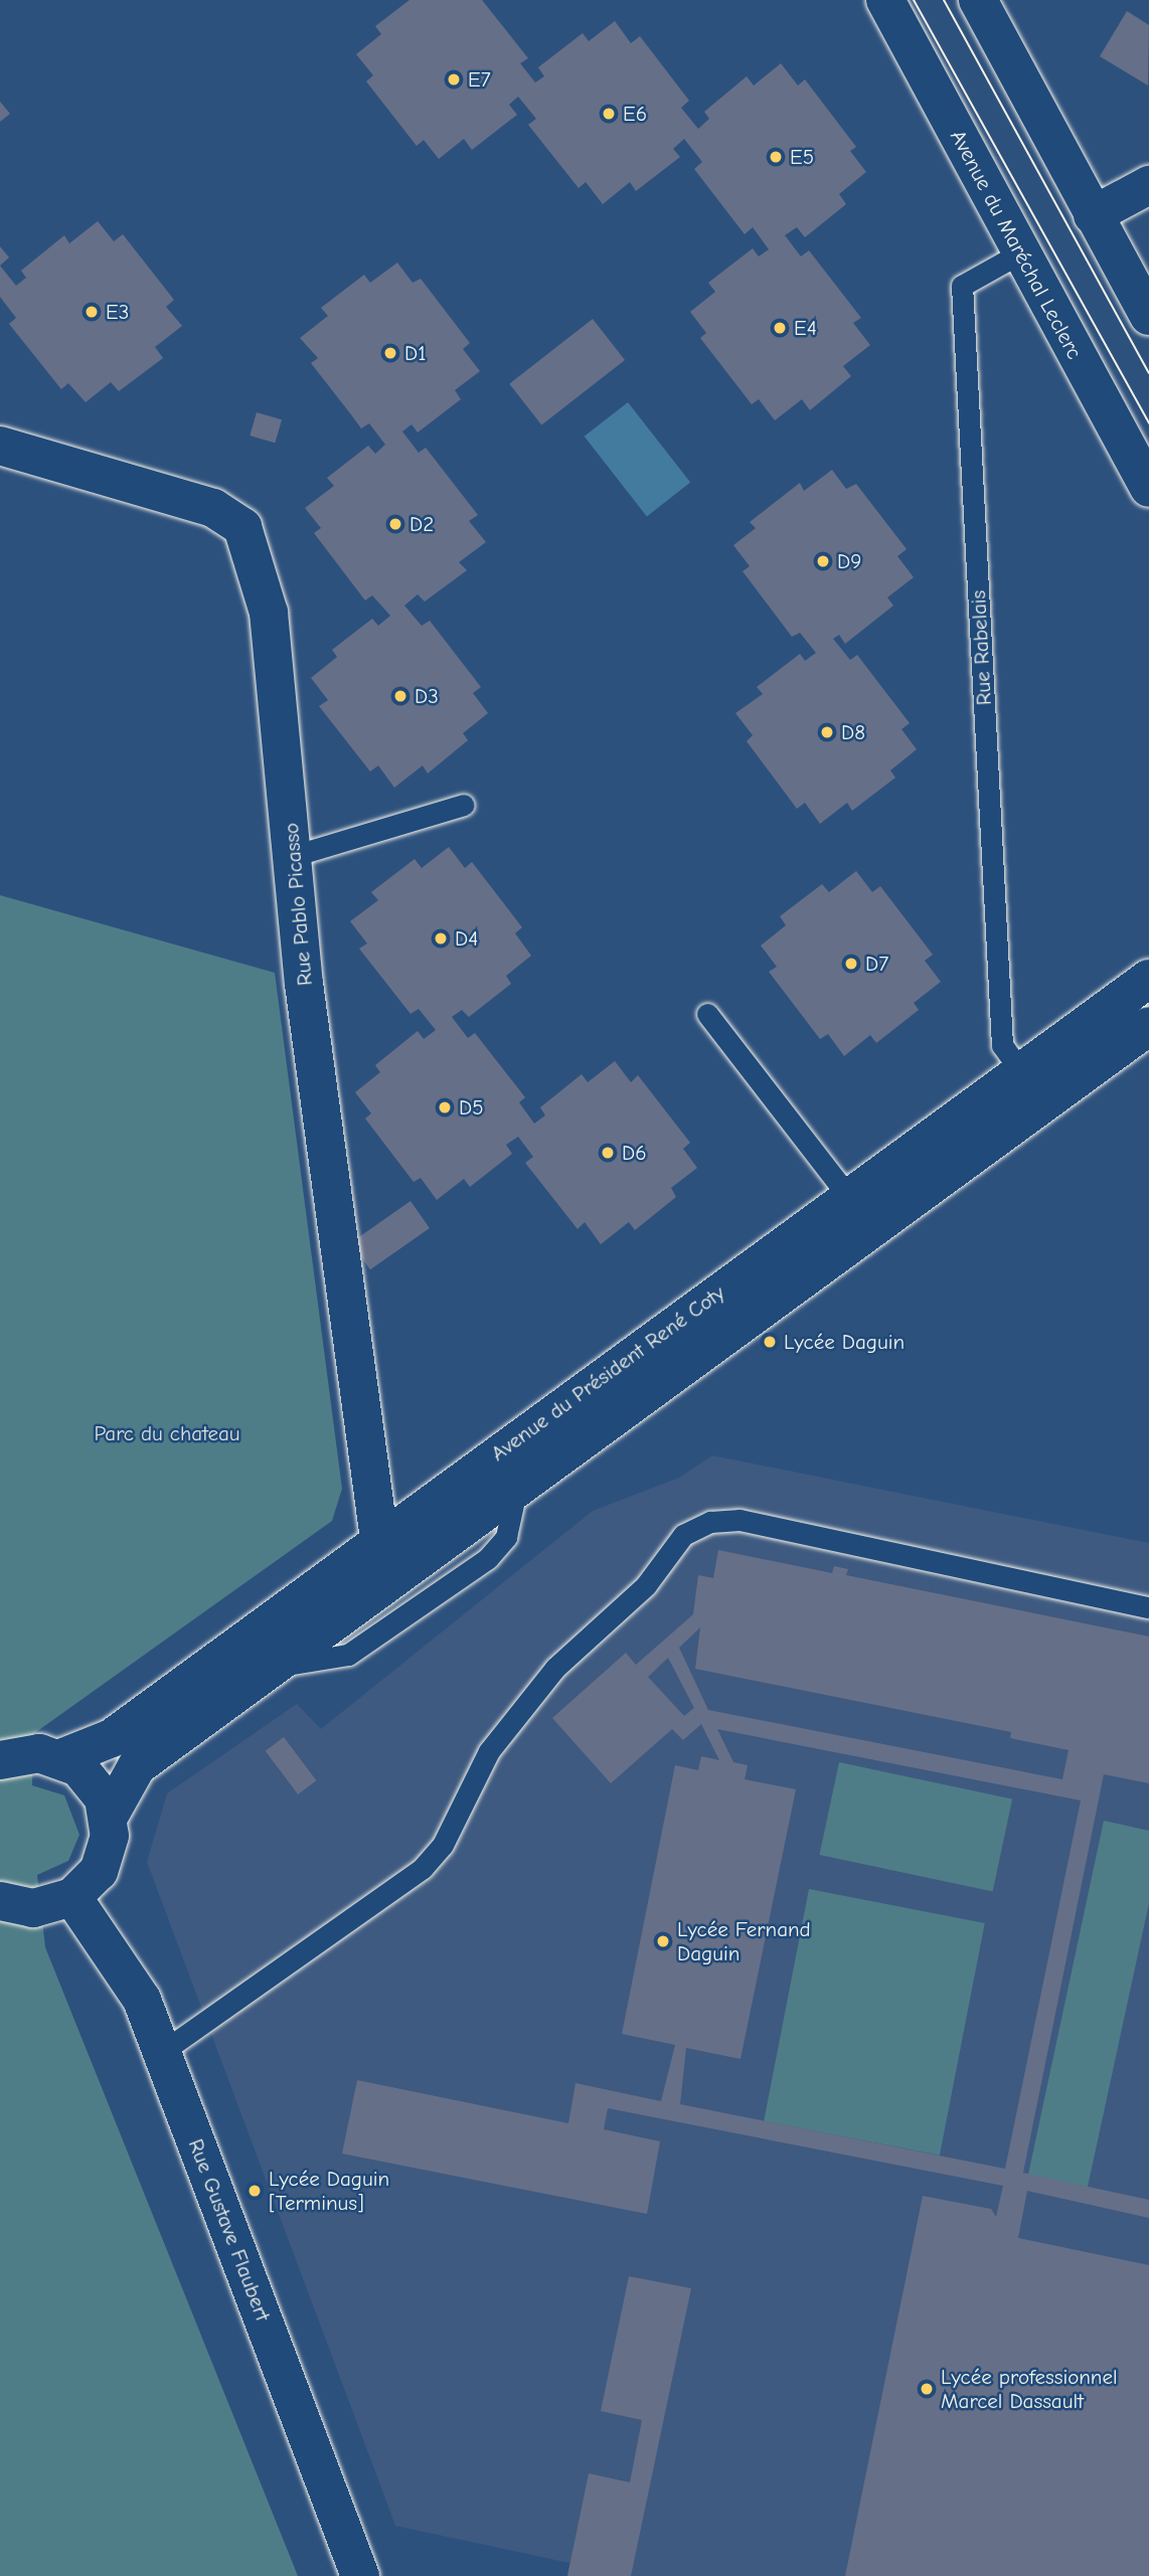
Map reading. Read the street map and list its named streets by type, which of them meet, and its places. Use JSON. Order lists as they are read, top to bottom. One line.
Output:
{"streets":{"street":["Avenue du Maréchal Leclerc","Rue Pablo Picasso","Avenue du Président René Coty","Rue Gustave Flaubert"],"lane":["Rue Rabelais"]},"crossings":[["Avenue du Maréchal Leclerc","Rue Rabelais"],["Rue Rabelais","Avenue du Président René Coty"],["Rue Pablo Picasso","Avenue du Président René Coty"]],"parks":["Parc du chateau"],"places":["E7","E6","E5","E3","E4","D1","D2","D9","D3","D8","D4","D7","D5","D6","Lycée Daguin","Lycée Fernand Daguin","Lycée Daguin [Terminus]","Lycée professionnel Marcel Dassault"]}
